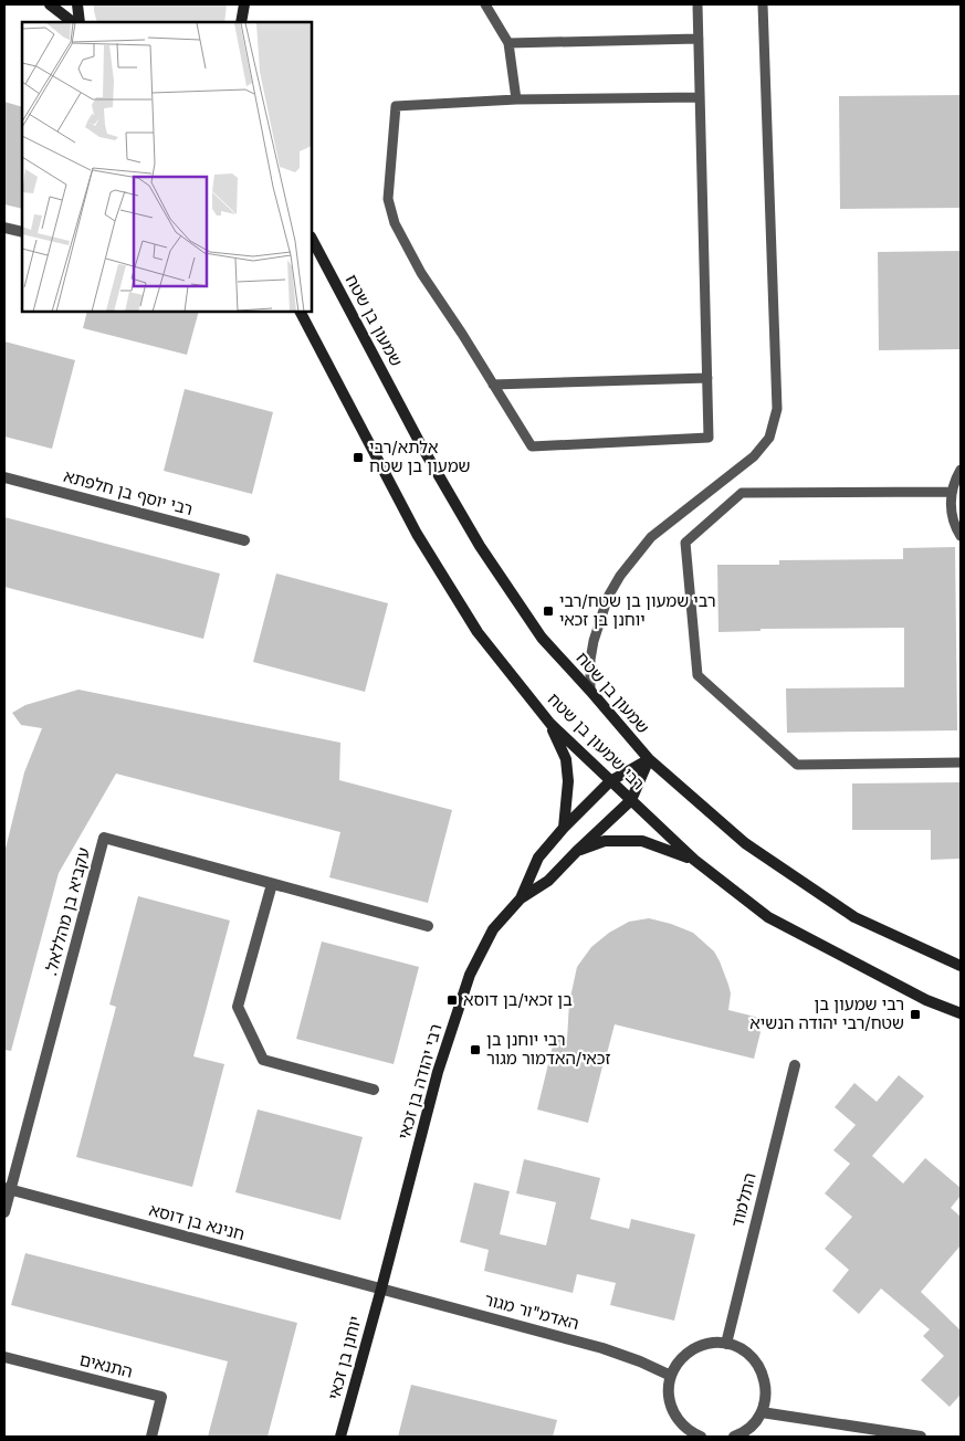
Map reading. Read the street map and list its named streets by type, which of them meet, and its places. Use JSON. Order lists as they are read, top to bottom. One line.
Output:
{"streets":{"street":["שמעון בן שטח","רבי יוסף בן חלפתא","רבי שמעון בן שטח",".עקביא בן מהללאל","רבי יהודה בן זכאי","התלמוד","חנינא בן דוסא","האדמ\"ור מגור","יוחנן בן זכאי","התנאים"]},"crossings":[["שמעון בן שטח","רבי יהודה בן זכאי"],["רבי שמעון בן שטח","רבי יהודה בן זכאי"],[".עקביא בן מהללאל","חנינא בן דוסא"],["רבי יהודה בן זכאי","חנינא בן דוסא"],["רבי יהודה בן זכאי","האדמ\"ור מגור"],["רבי יהודה בן זכאי","יוחנן בן זכאי"],["חנינא בן דוסא","האדמ\"ור מגור"],["חנינא בן דוסא","יוחנן בן זכאי"],["האדמ\"ור מגור","יוחנן בן זכאי"]],"places":{"transit":["אלתא/רבי שמעון בן שטח","רבי שמעון בן שטח/רבי יוחנן בן זכאי","בן זכאי/בן דוסא","רבי שמעון בן שטח/רבי יהודה הנשיא","רבי יוחנן בן זכאי/האדמור מגור"]}}
